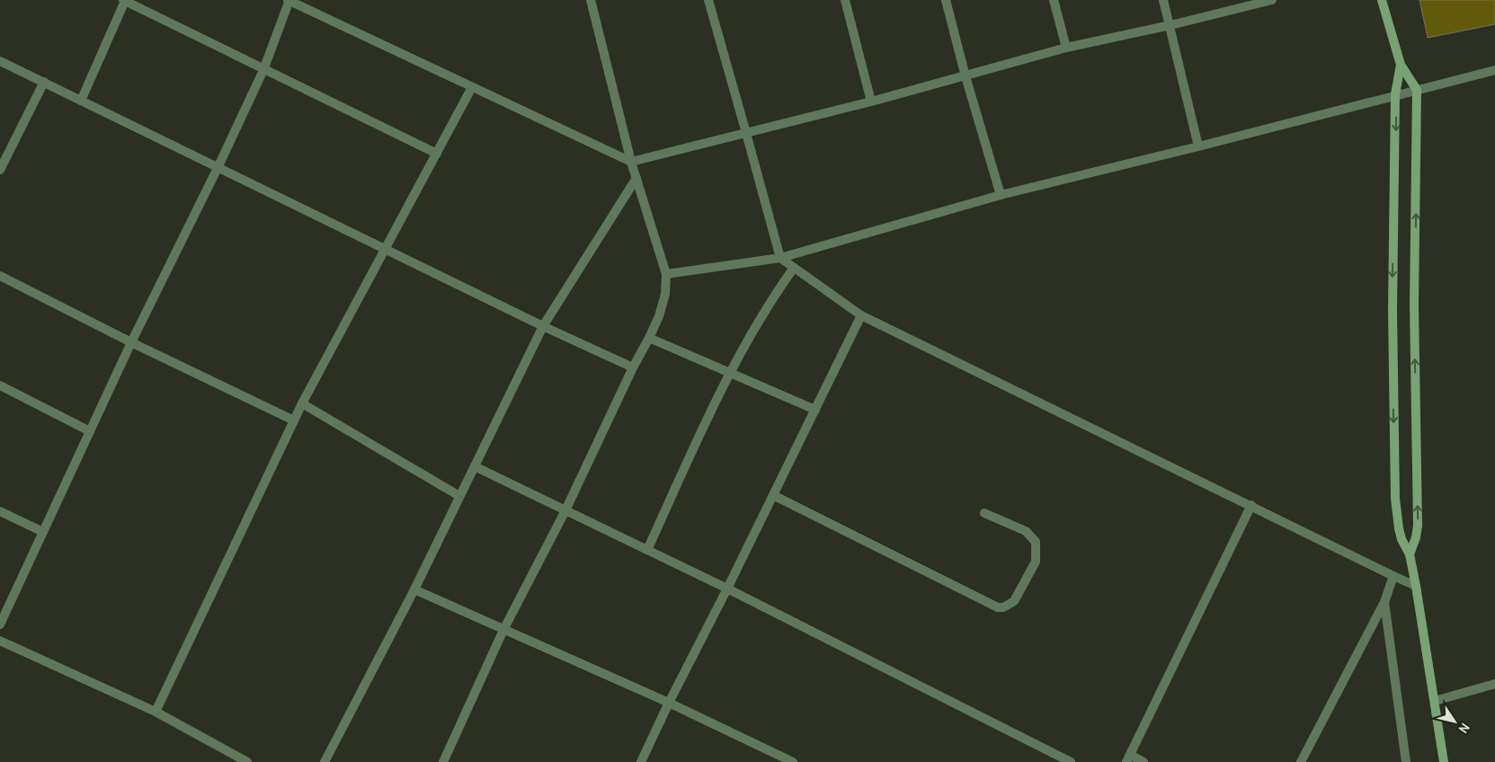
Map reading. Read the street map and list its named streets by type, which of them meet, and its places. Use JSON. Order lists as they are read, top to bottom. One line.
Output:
{"north":"bottom right"}
